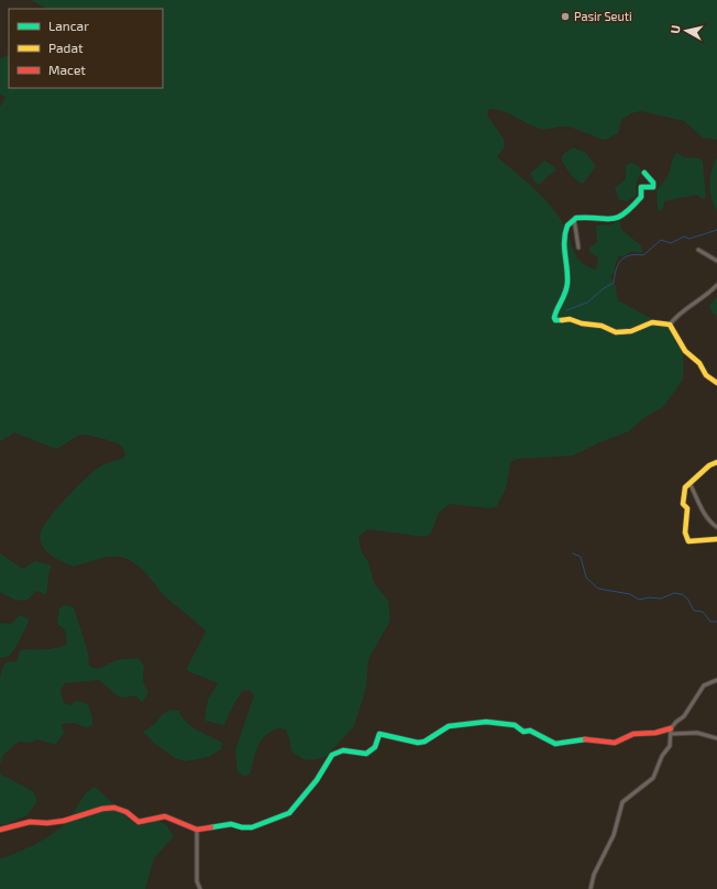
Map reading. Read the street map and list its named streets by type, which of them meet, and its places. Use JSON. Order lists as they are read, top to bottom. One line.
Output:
{"places":["Pasir Seuti"],"legend":["Lancar","Padat","Macet"],"north":"left"}
